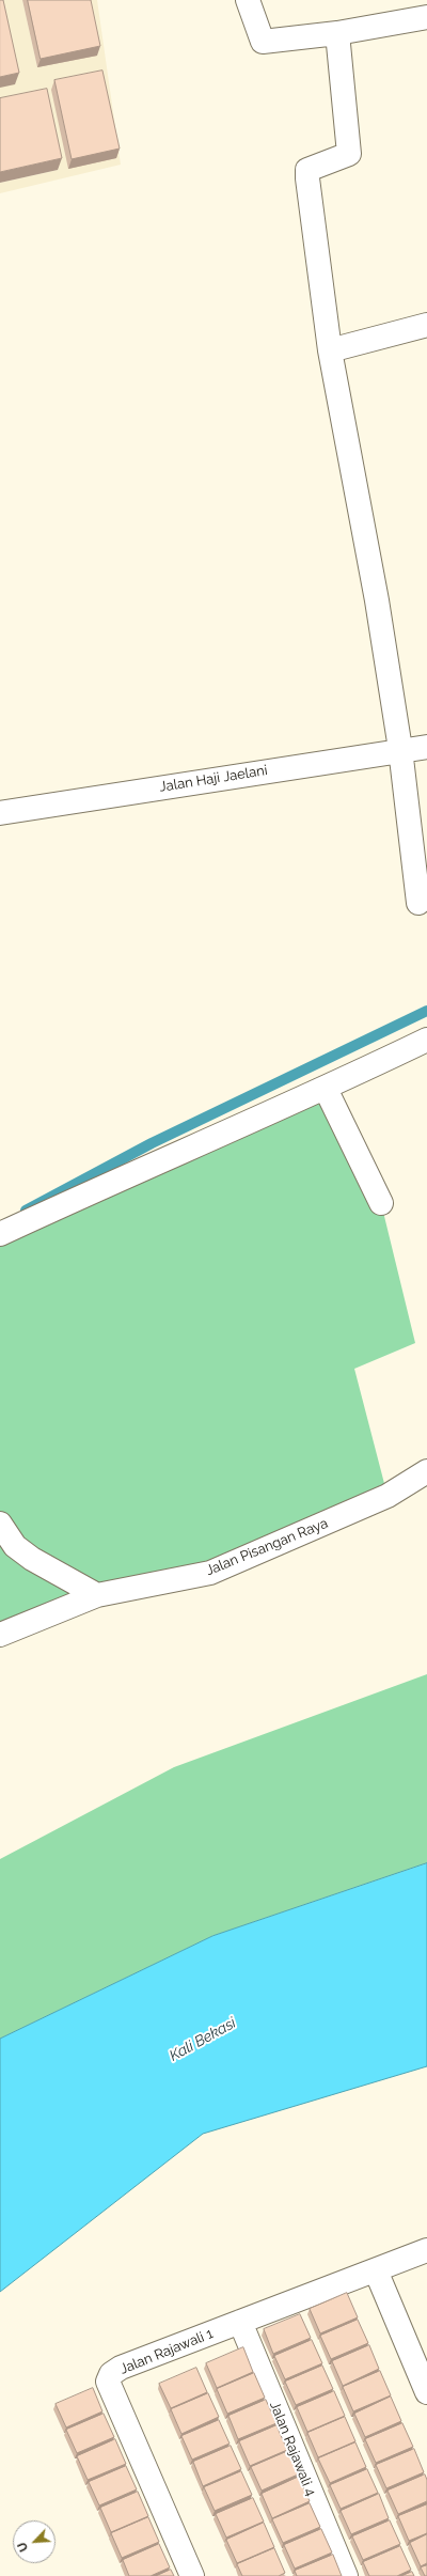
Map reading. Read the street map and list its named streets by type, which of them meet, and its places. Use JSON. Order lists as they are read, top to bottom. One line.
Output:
{"streets":{"street":["Jalan Haji Jaelani","Jalan Pisangan Raya","Jalan Rajawali 1","Jalan Rajawali 4"]},"crossings":[["Jalan Rajawali 1","Jalan Rajawali 4"]],"water":["Kali Bekasi"],"north":"bottom left"}
